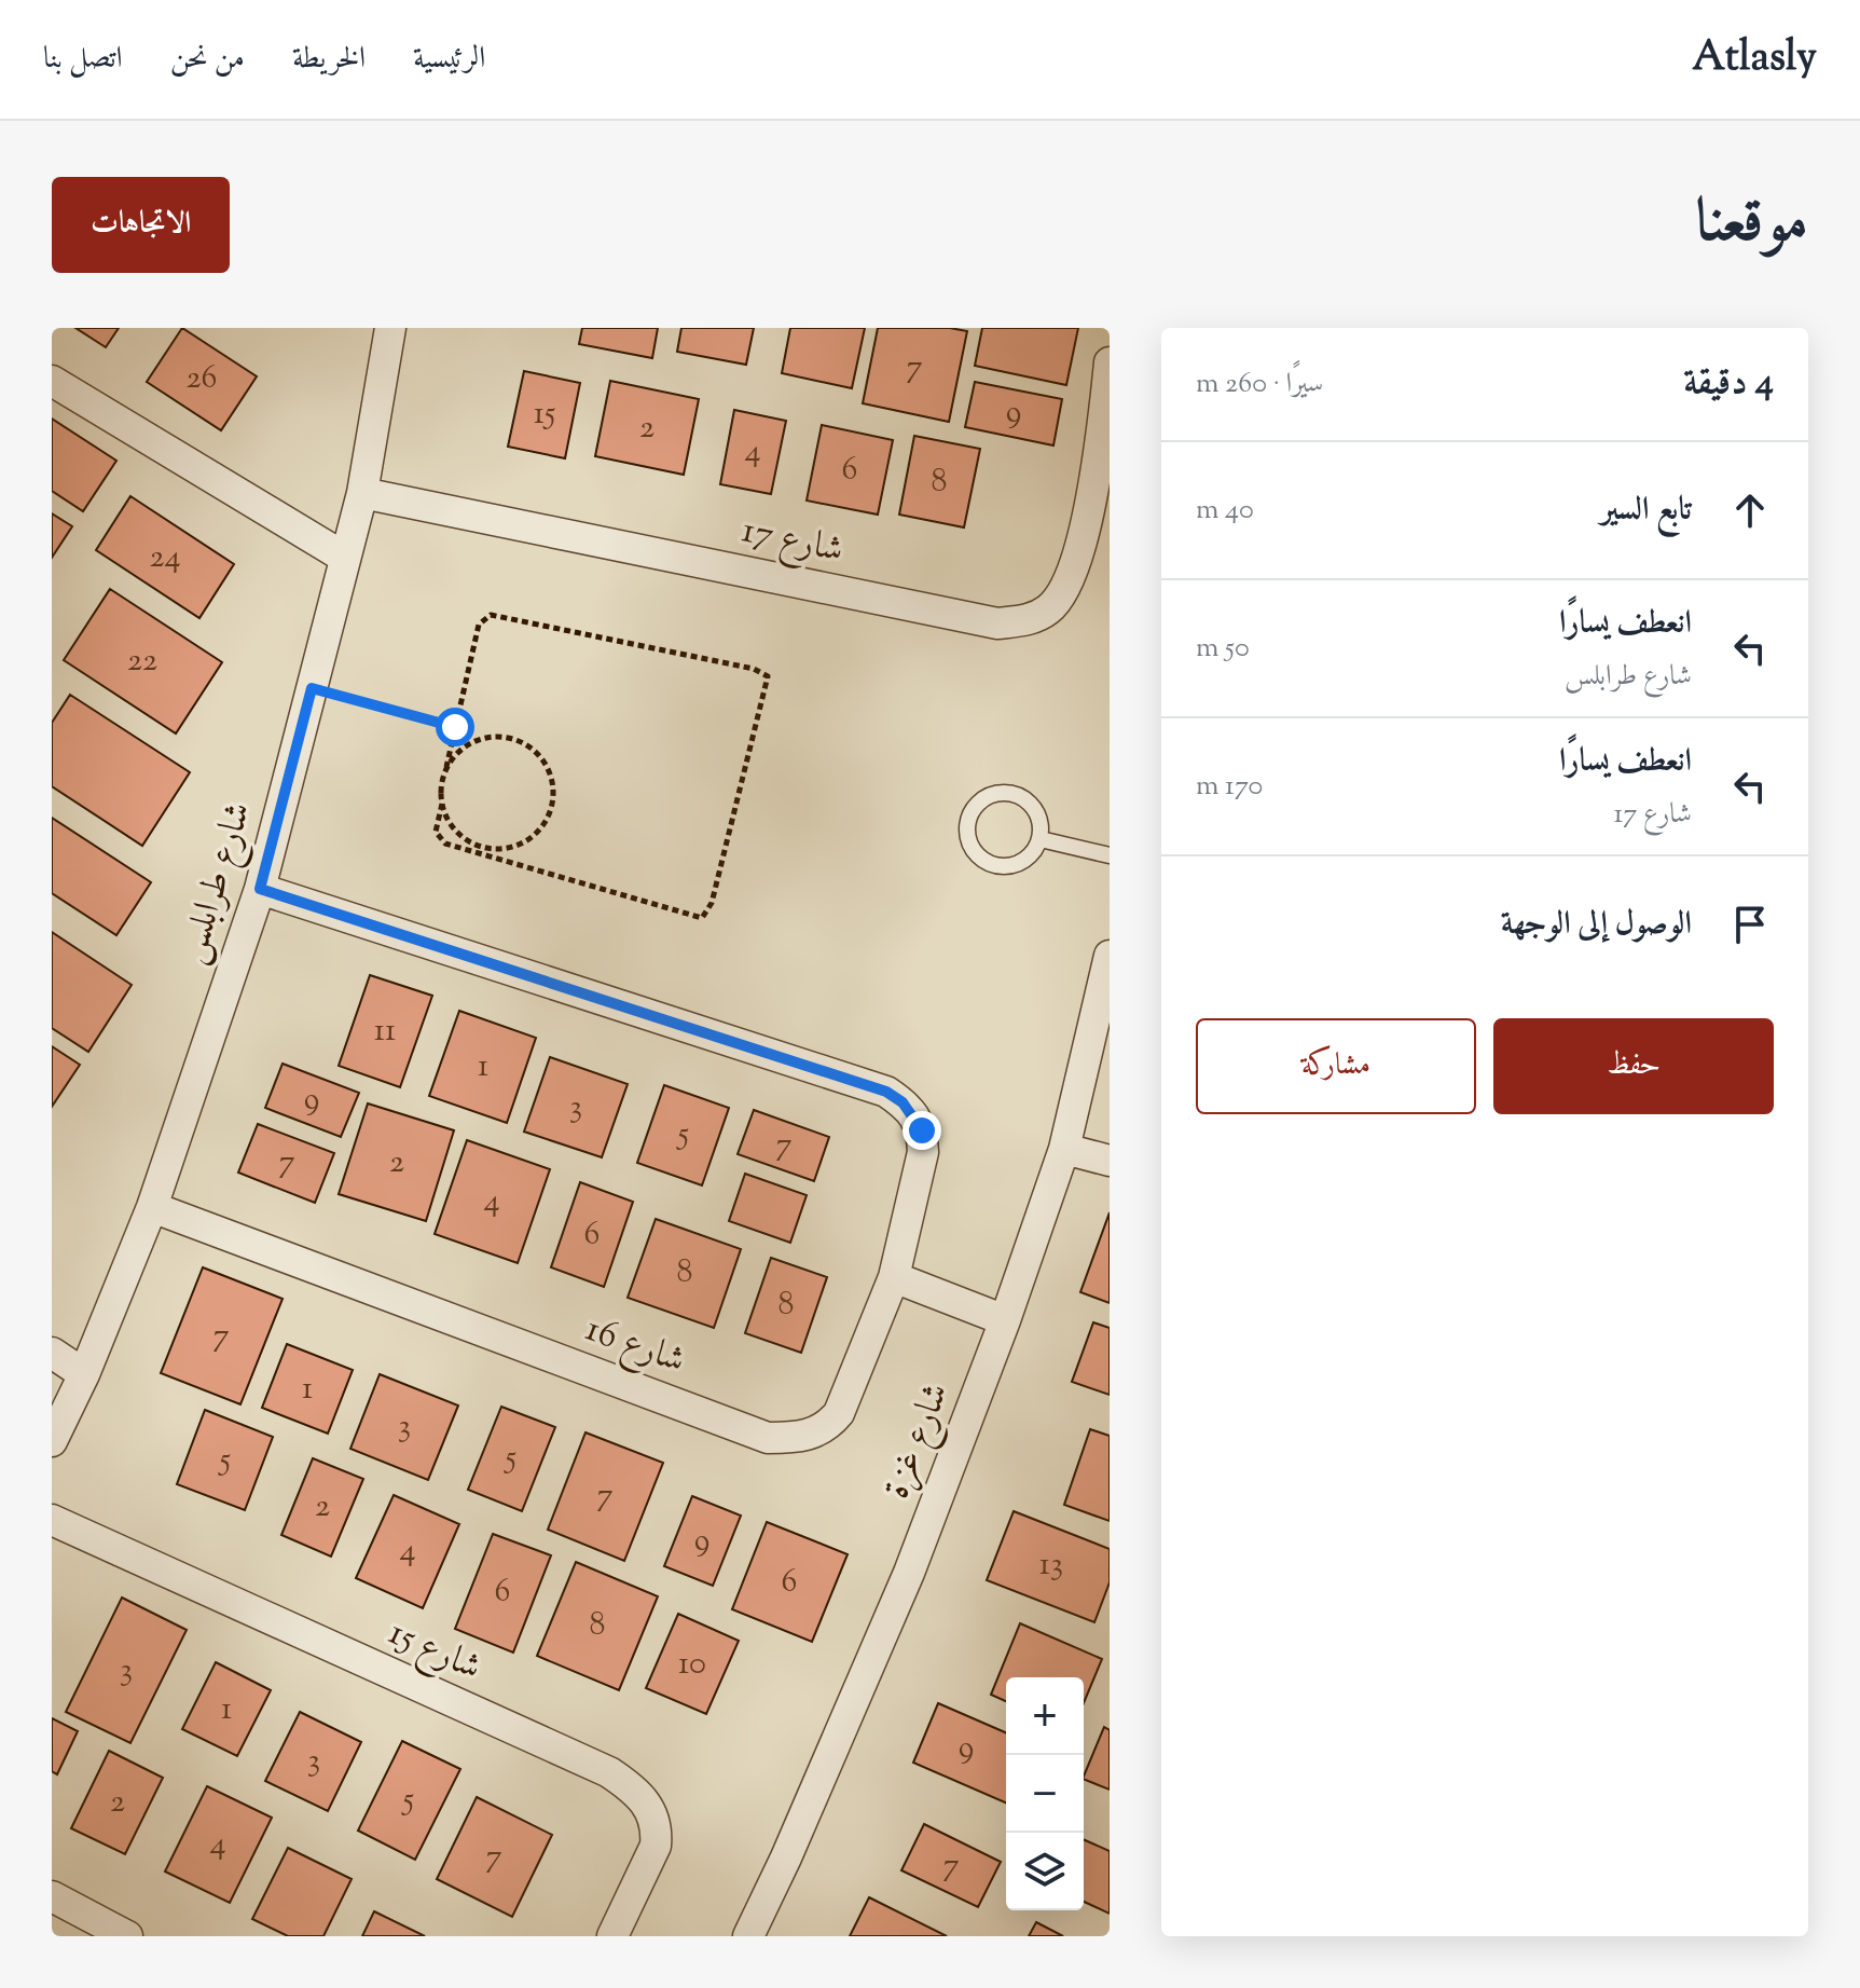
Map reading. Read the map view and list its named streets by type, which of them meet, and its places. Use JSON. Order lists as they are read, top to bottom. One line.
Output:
{"streets":{"street":["شارع 17","شارع طرابلس","شارع 16","شارع غزة","شارع 15"]},"crossings":[["شارع 17","شارع طرابلس"],["شارع طرابلس","شارع 16"]],"house_numbers":["7","26","9","15","2","4","6","8","24","22","11","1","9","3","5","7","7","2","4","6","8","8","7","1","3","5","5","7","2","9","4","13","6","6","8","10","3","1","9","3","5","2","4","7","7"],"page":{"header":"Atlasly","nav":["الرئيسية","الخريطة","من نحن","اتصل بنا"],"title":"موقعنا","buttons":["الاتجاهات",["حفظ","مشاركة"]],"heading":["4 دقيقة","سيرًا · 260 m"],"list":[["تابع السير","40 m"],["انعطف يسارًا","شارع طرابلس","50 m"],["انعطف يسارًا","شارع 17","170 m"],"الوصول إلى الوجهة"],"map_buttons":["+","−"]}}
